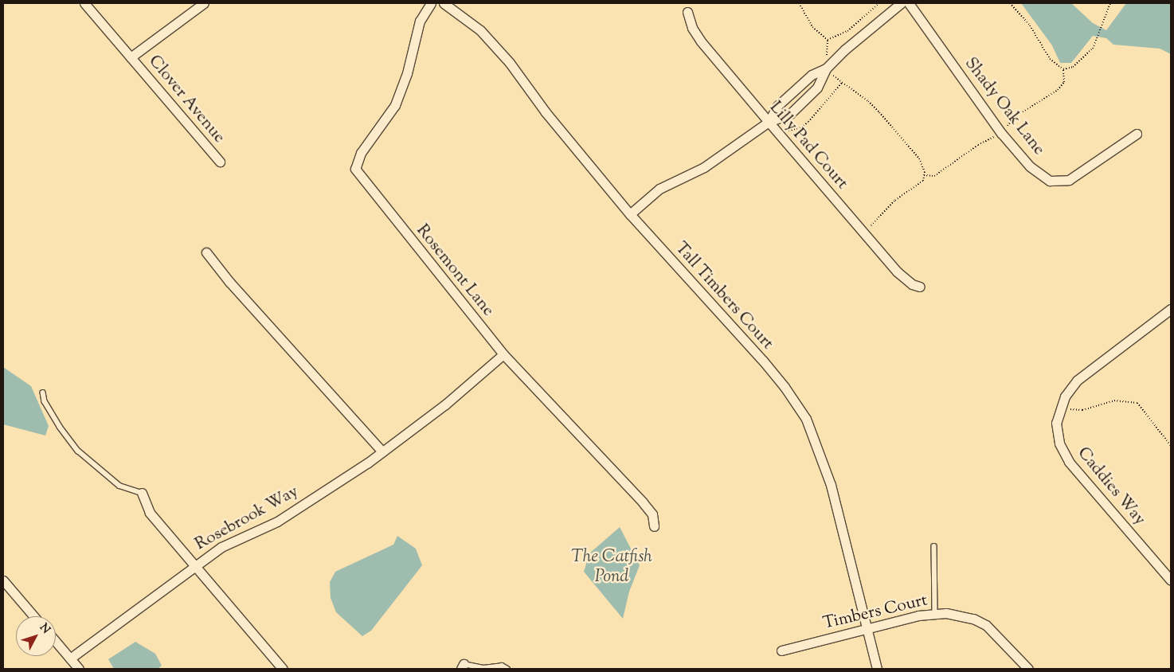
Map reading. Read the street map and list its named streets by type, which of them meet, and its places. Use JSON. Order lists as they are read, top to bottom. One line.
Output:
{"streets":{"street":["Clover Avenue","Shady Oak Lane","Lilly Pad Court","Rosemont Lane","Tall Timbers Court","Caddies Way","Rosebrook Way","Timbers Court"]},"crossings":[["Rosemont Lane","Rosebrook Way"],["Tall Timbers Court","Timbers Court"]],"water":["The Catfish Pond"],"north":"top right"}
